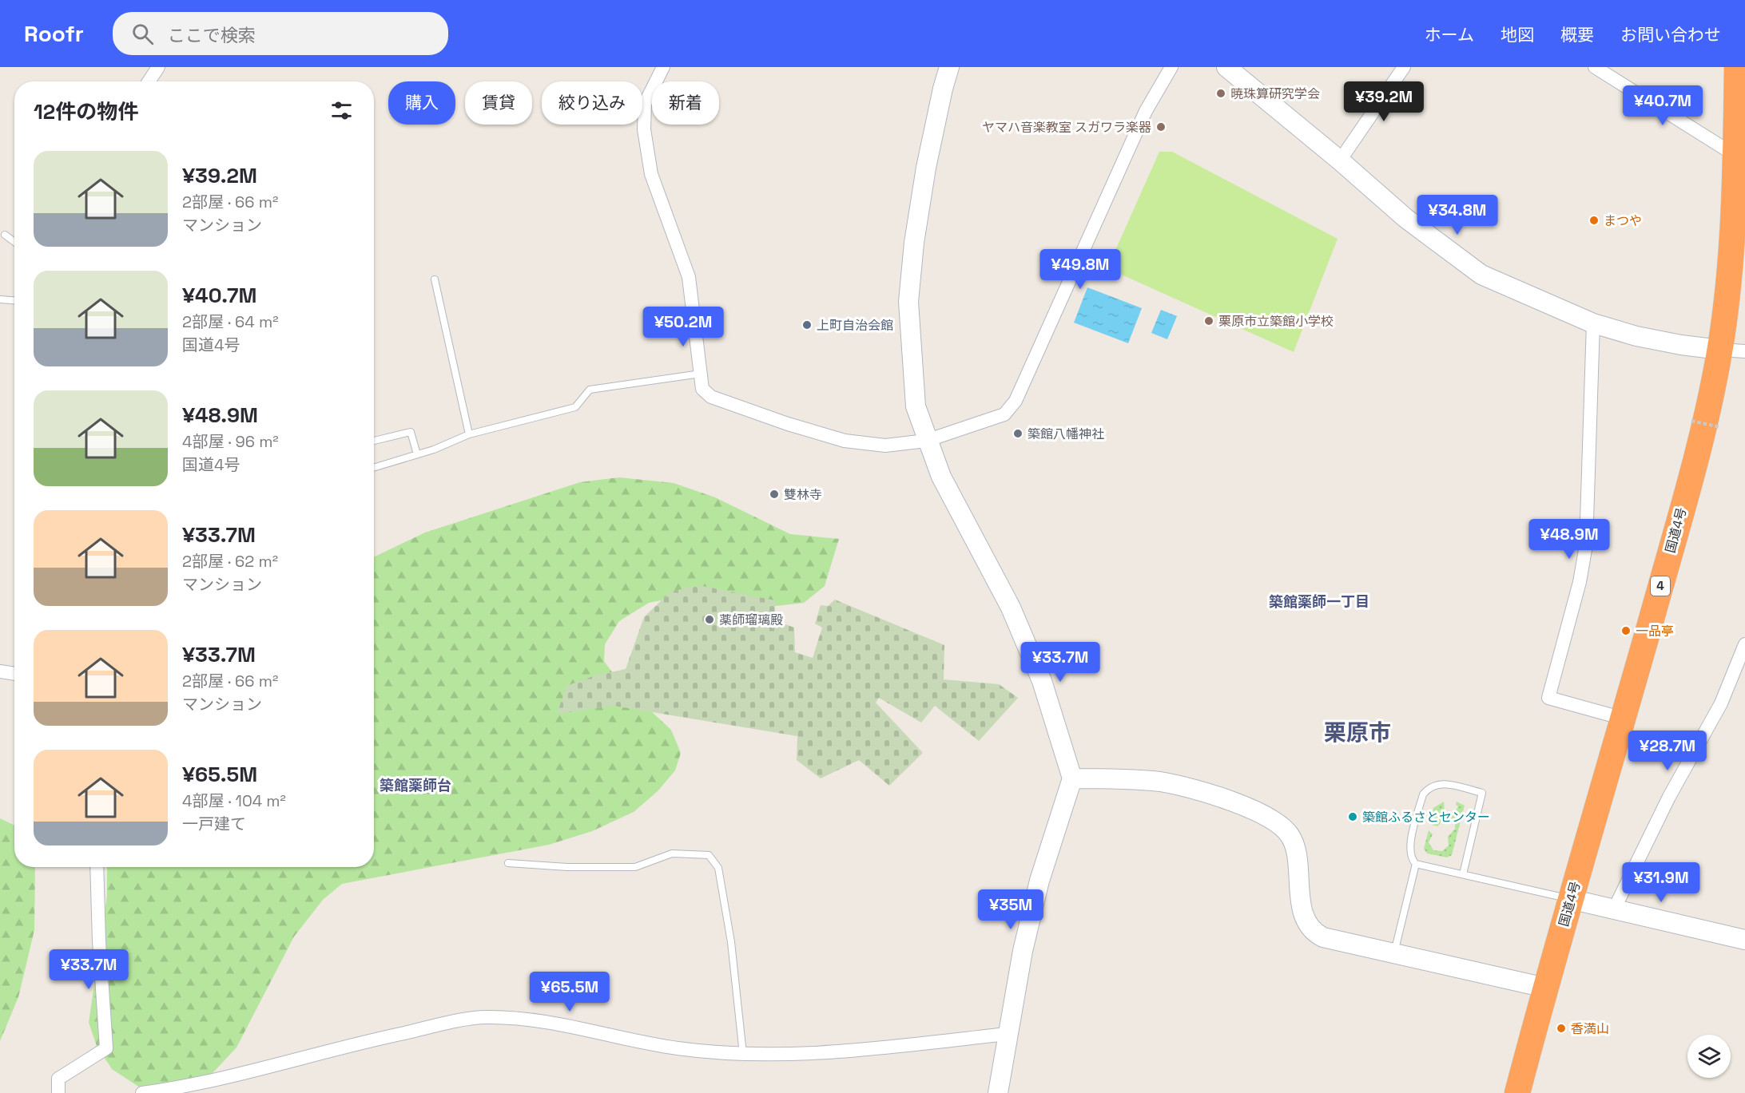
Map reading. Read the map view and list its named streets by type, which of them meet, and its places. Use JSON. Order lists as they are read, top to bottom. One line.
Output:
{"streets":{"highway":["国道4号","4"]},"districts":["築館薬師一丁目","栗原市","築館薬師台"],"places":["暁珠算研究学会","ヤマハ音楽教室 スガワラ楽器","まつや","栗原市立築館小学校","上町自治会館","築館八幡神社","雙林寺","薬師瑠璃殿","一品亭","築館ふるさとセンター","香満山"],"page":{"header":"Roofr","search":"ここで検索","nav":["ホーム","地図","概要","お問い合わせ"],"price":["¥39.2M","¥40.7M","¥34.8M","¥49.8M","¥50.2M","¥48.9M","¥33.7M","¥28.7M","¥31.9M","¥35M","¥33.7M","¥65.5M"],"chip":["購入","賃貸","絞り込み","新着"],"heading":"12件の物件","list":[{"name":"¥39.2M","note":"2部屋 · 66 m² · マンション"},{"name":"¥40.7M","note":"2部屋 · 64 m² · 国道4号"},{"name":"¥48.9M","note":"4部屋 · 96 m² · 国道4号"},{"name":"¥33.7M","note":"2部屋 · 62 m² · マンション"},{"name":"¥33.7M","note":"2部屋 · 66 m² · マンション"},{"name":"¥65.5M","note":"4部屋 · 104 m² · 一戸建て"}]}}
